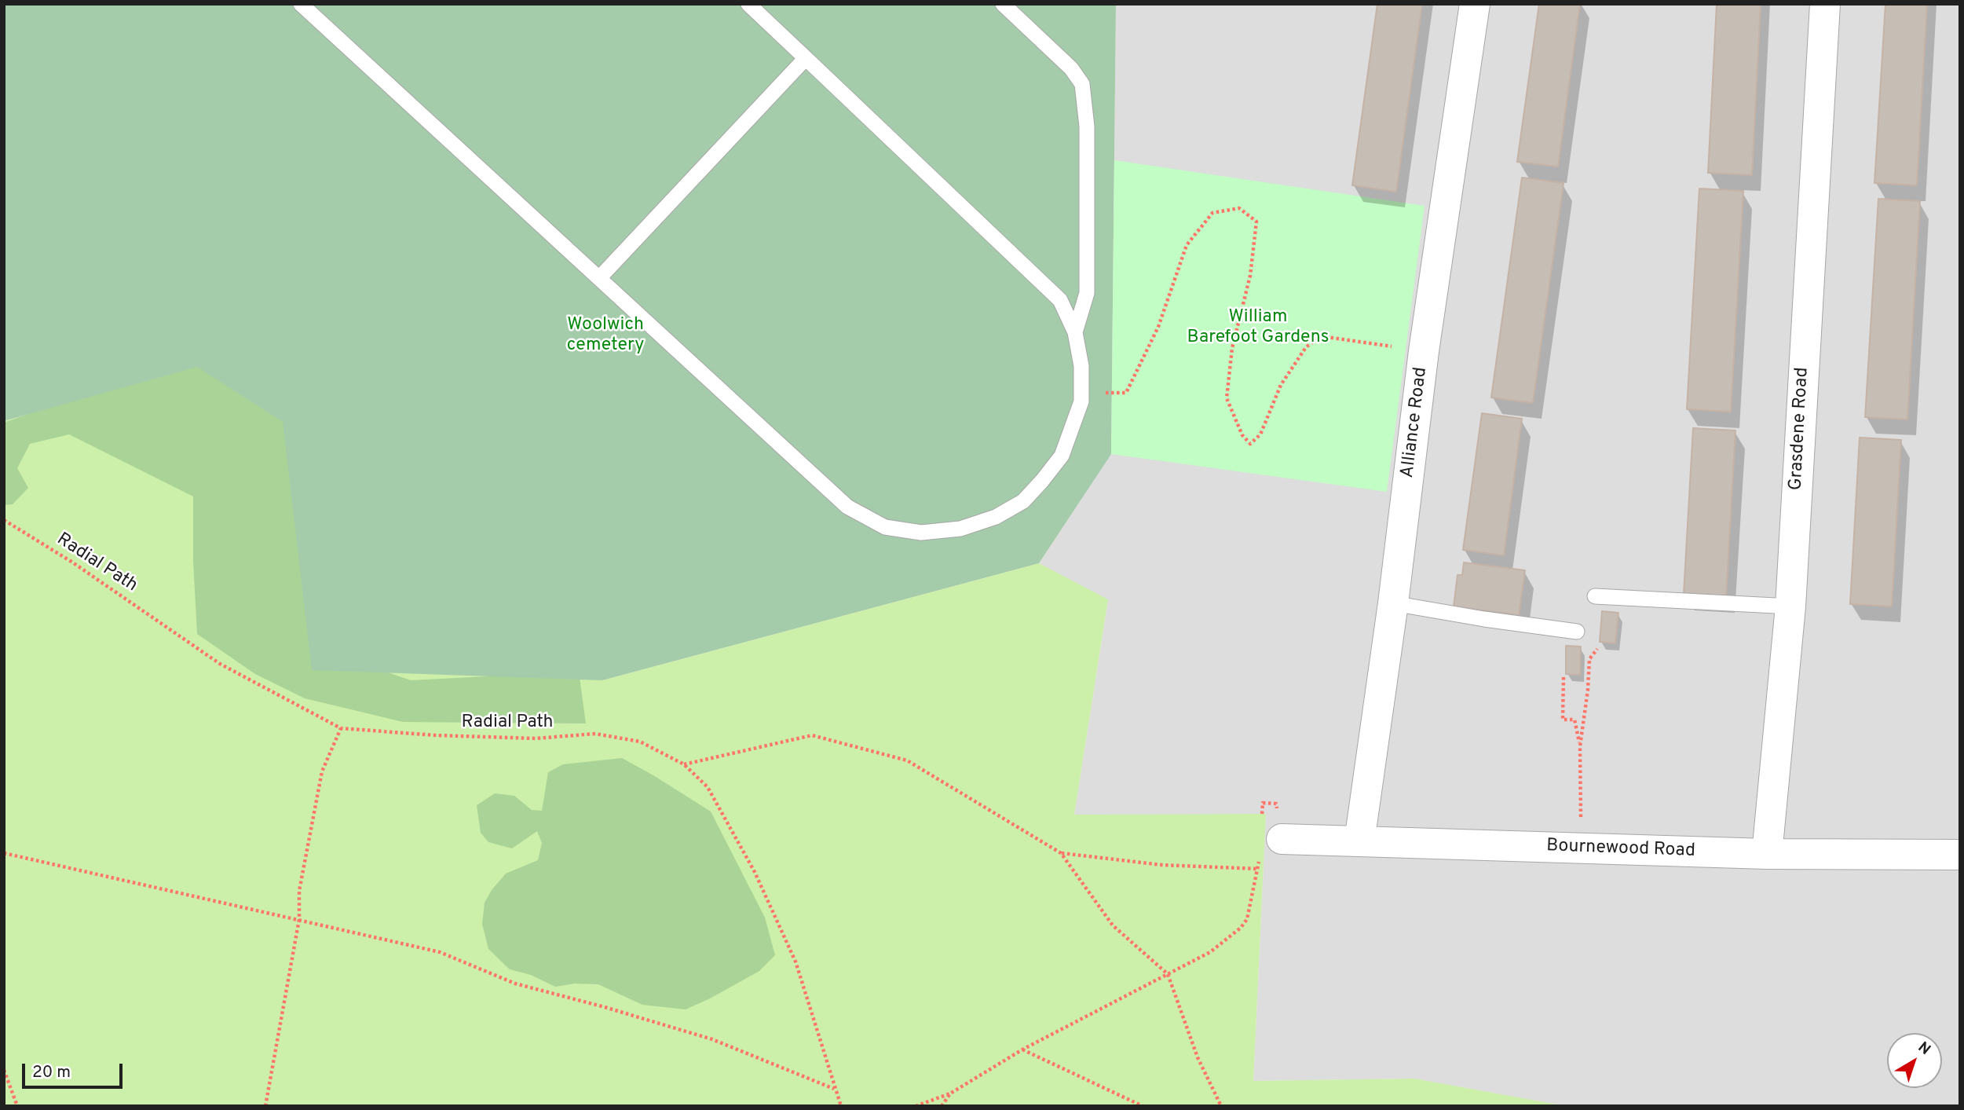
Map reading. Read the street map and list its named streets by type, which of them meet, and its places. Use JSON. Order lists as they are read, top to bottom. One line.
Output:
{"streets":{"street":["Alliance Road","Grasdene Road","Bournewood Road"],"path":["Radial Path"]},"crossings":[["Alliance Road","Bournewood Road"],["Grasdene Road","Bournewood Road"]],"parks":["William Barefoot Gardens","Woolwich cemetery"],"scale_bar":"20 m","north":"top right"}
